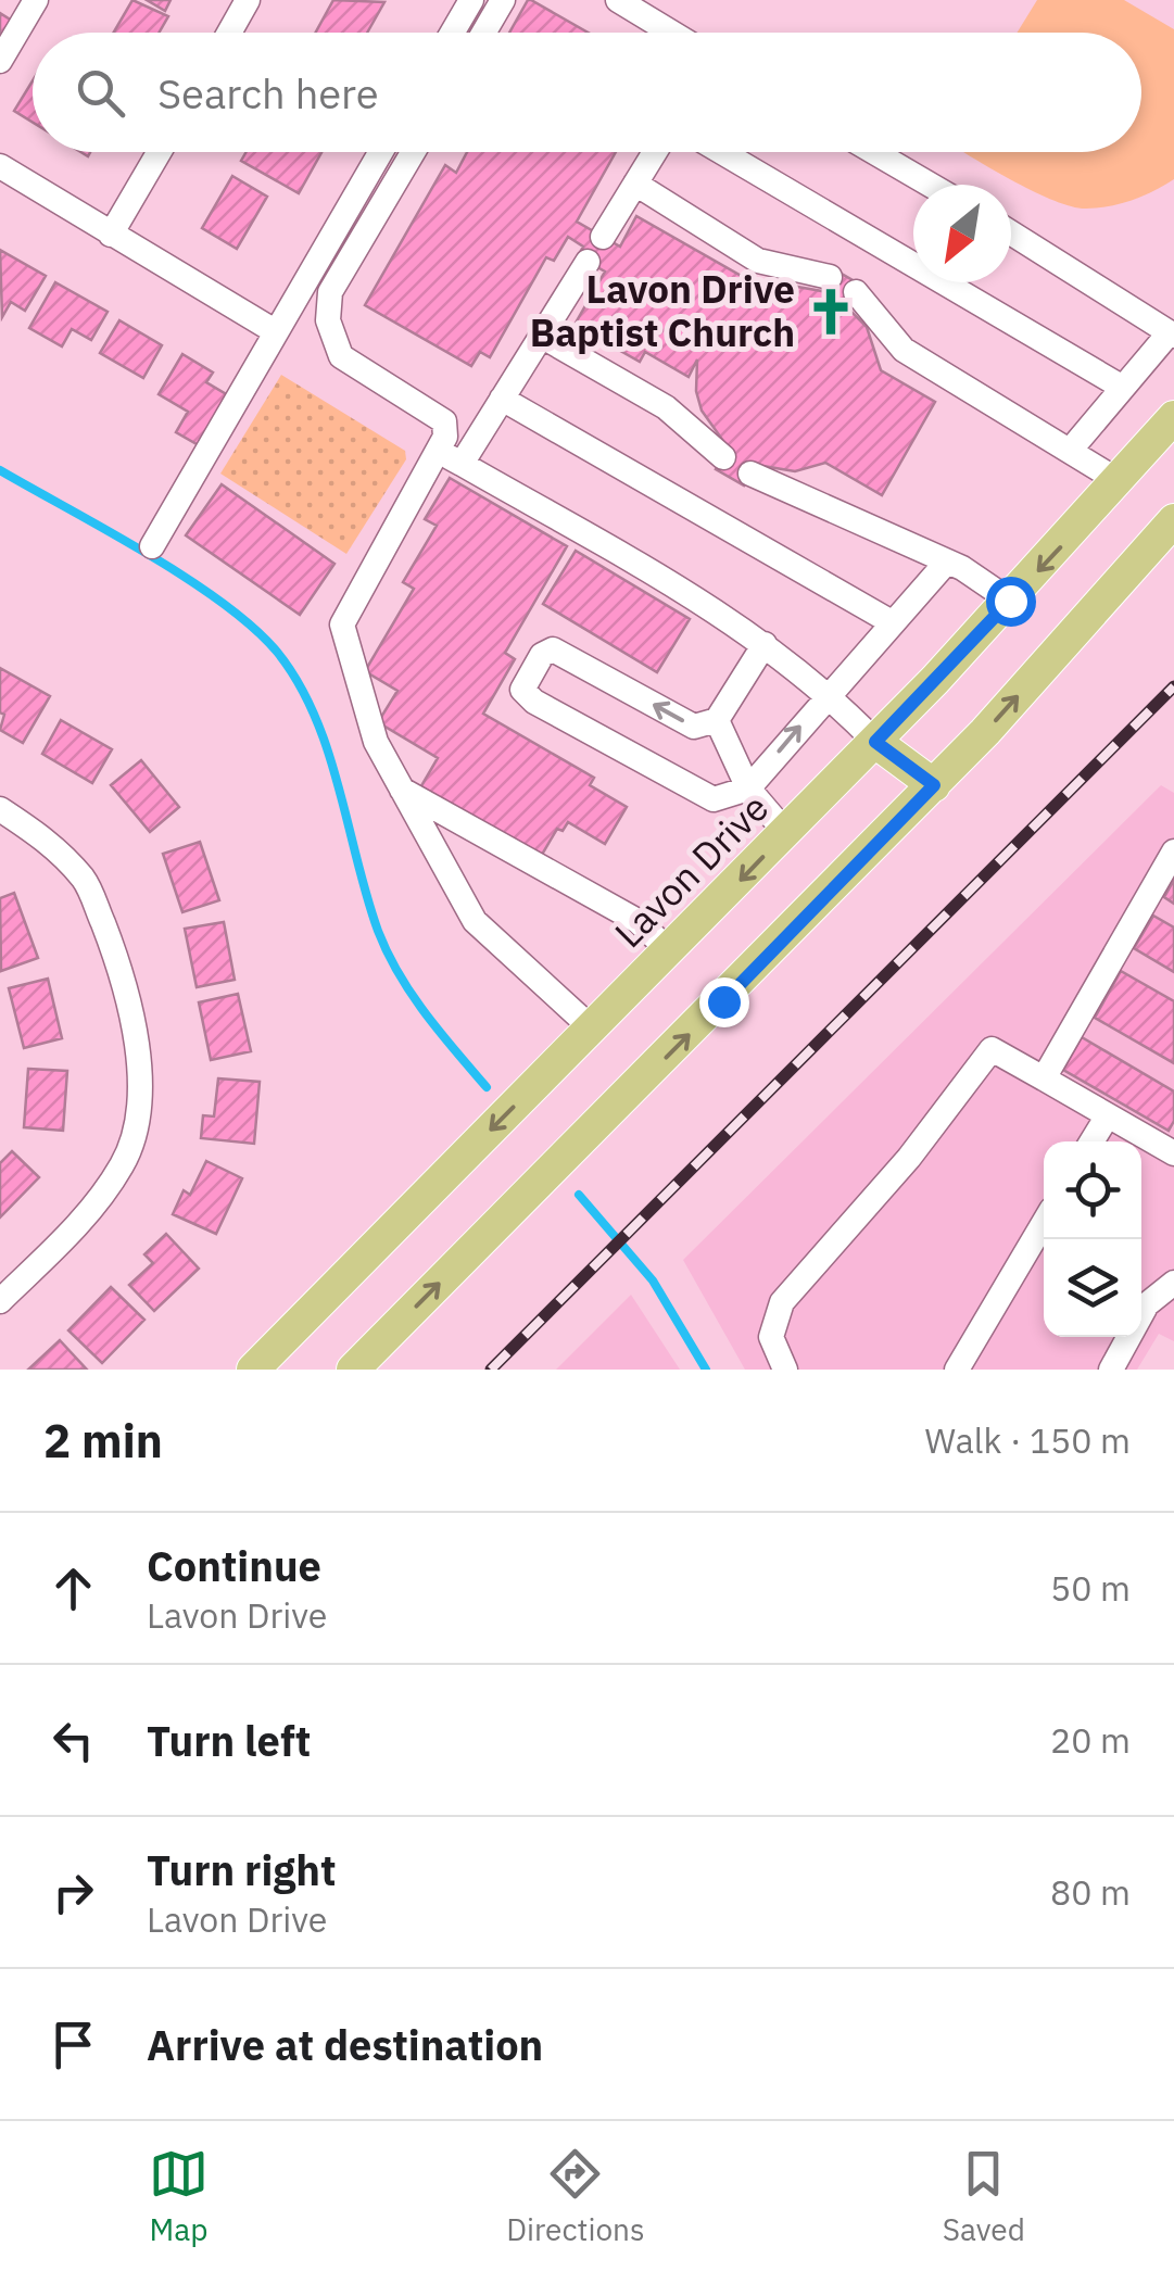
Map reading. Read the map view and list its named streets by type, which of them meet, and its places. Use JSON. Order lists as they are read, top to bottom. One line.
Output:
{"streets":{"main road":["Lavon Drive"]},"places":{"church":["Lavon Drive Baptist Church"]},"north":"bottom left","page":{"search":"Search here","heading":["2 min","Walk · 150 m"],"list":[["Continue","Lavon Drive","50 m"],["Turn left","20 m"],["Turn right","Lavon Drive","80 m"],"Arrive at destination"],"nav":["Map","Directions","Saved"]}}
